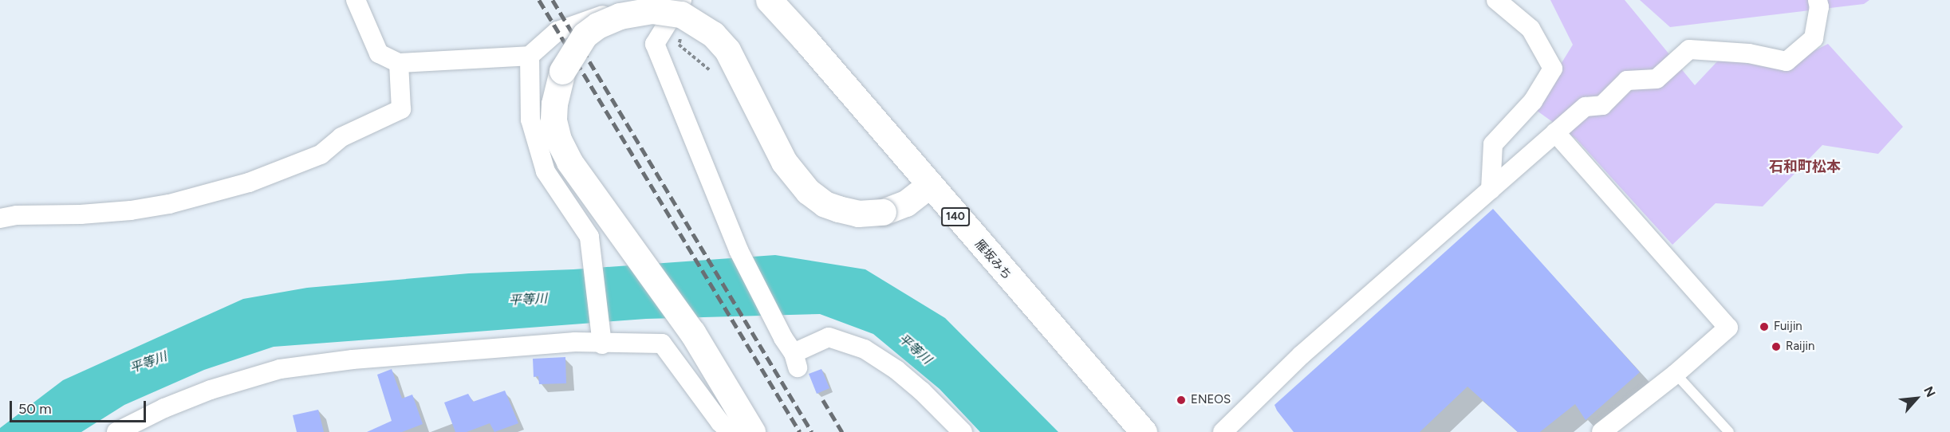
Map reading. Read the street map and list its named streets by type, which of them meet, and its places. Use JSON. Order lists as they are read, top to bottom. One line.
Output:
{"streets":{"main road":["140","雁坂みち"]},"districts":["石和町松本"],"water":["平等川"],"places":["Fuijin","Raijin","ENEOS"],"scale_bar":"50 m","north":"top right"}
